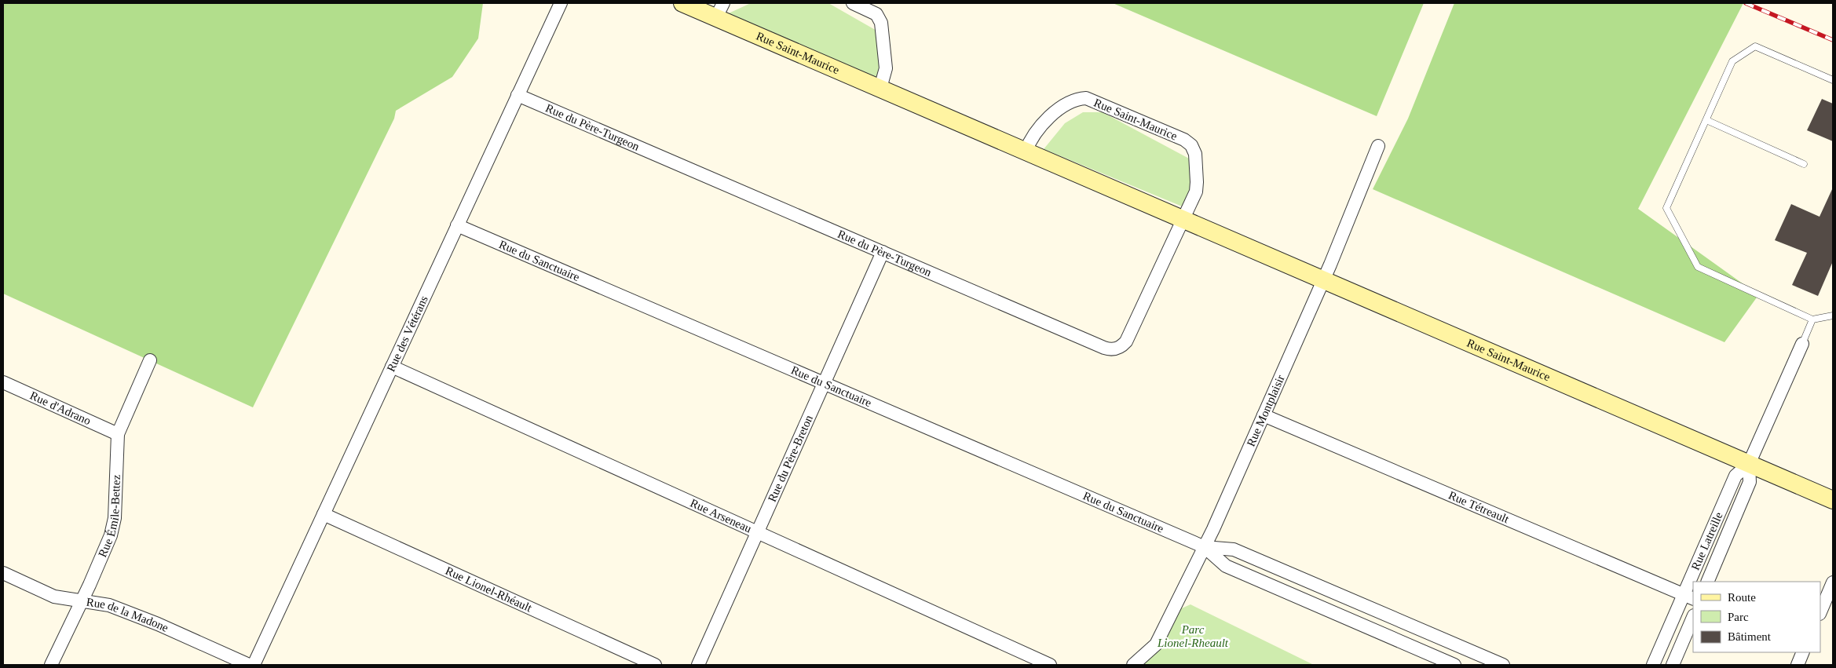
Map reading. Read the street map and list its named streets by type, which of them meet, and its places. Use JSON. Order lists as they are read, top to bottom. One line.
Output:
{"streets":{"street":["Rue Saint-Maurice","Rue du Père-Turgeon","Rue du Sanctuaire","Rue des Vétérans","Rue d'Adrano","Rue Montplaisir","Rue du Père-Breton","Rue Tétreault","Rue Émile-Bettez","Rue Arseneau","Rue Latreille","Rue Lionel-Rhéault","Rue de la Madone"]},"crossings":[["Rue Saint-Maurice","Rue du Père-Turgeon"],["Rue Saint-Maurice","Rue Montplaisir"],["Rue Saint-Maurice","Rue Latreille"],["Rue du Père-Turgeon","Rue des Vétérans"],["Rue du Père-Turgeon","Rue du Père-Breton"],["Rue du Sanctuaire","Rue des Vétérans"],["Rue du Sanctuaire","Rue Montplaisir"],["Rue du Sanctuaire","Rue du Père-Breton"],["Rue des Vétérans","Rue Arseneau"],["Rue des Vétérans","Rue Lionel-Rhéault"],["Rue d'Adrano","Rue Émile-Bettez"],["Rue Montplaisir","Rue Tétreault"],["Rue du Père-Breton","Rue Arseneau"],["Rue Tétreault","Rue Latreille"],["Rue Émile-Bettez","Rue de la Madone"]],"parks":["Parc Lionel-Rheault"],"legend":["Route","Parc","Bâtiment"]}
